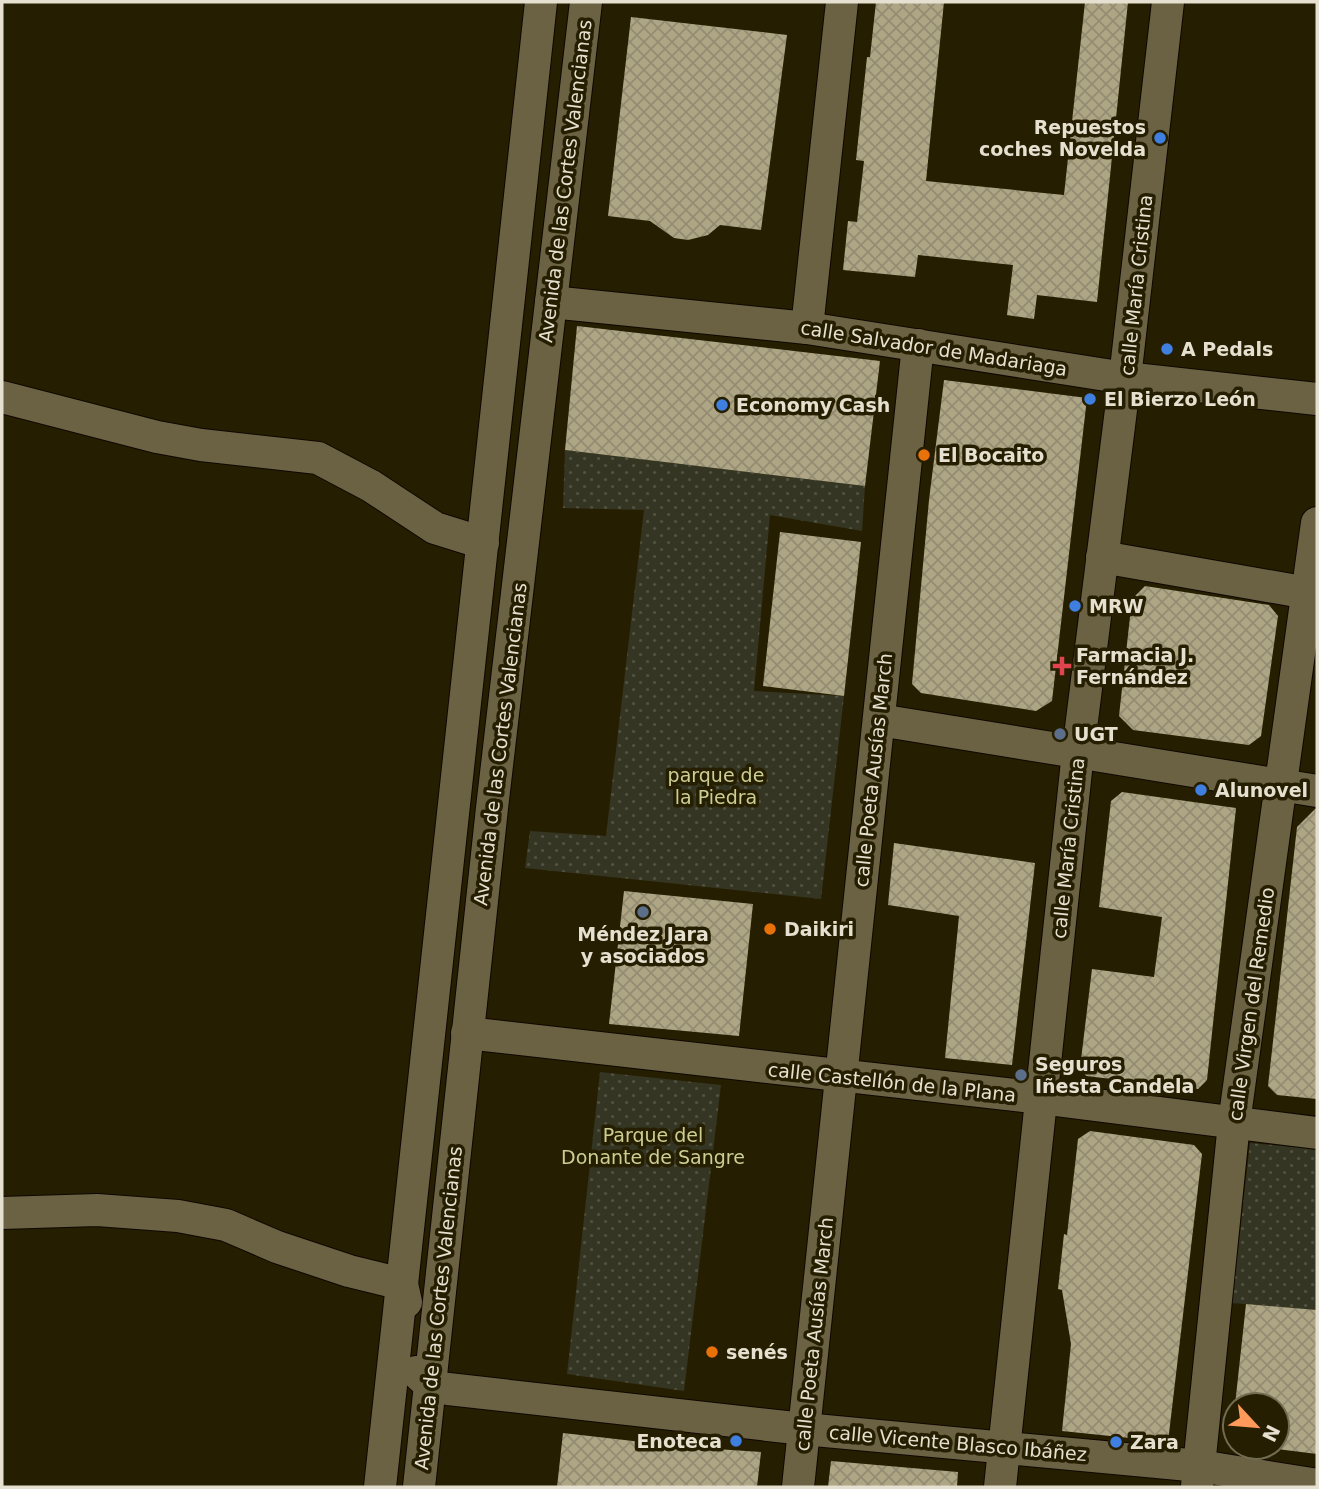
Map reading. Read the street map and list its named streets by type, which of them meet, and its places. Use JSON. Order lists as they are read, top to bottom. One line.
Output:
{"streets":{"street":["Avenida de las Cortes Valencianas","calle María Cristina","calle Salvador de Madariaga","calle Poeta Ausías March","calle Virgen del Remedio","calle Castellón de la Plana","calle Vicente Blasco Ibáñez"]},"crossings":[["Avenida de las Cortes Valencianas","calle Salvador de Madariaga"],["Avenida de las Cortes Valencianas","calle Castellón de la Plana"],["Avenida de las Cortes Valencianas","calle Vicente Blasco Ibáñez"],["calle María Cristina","calle Salvador de Madariaga"],["calle María Cristina","calle Castellón de la Plana"],["calle María Cristina","calle Vicente Blasco Ibáñez"],["calle Salvador de Madariaga","calle Poeta Ausías March"],["calle Poeta Ausías March","calle Castellón de la Plana"],["calle Poeta Ausías March","calle Vicente Blasco Ibáñez"],["calle Virgen del Remedio","calle Castellón de la Plana"],["calle Virgen del Remedio","calle Vicente Blasco Ibáñez"]],"parks":["parque de la Piedra","Parque del Donante de Sangre"],"places":{"other":["Repuestos coches Novelda","A Pedals","El Bierzo León","Economy Cash","El Bocaito","MRW","UGT","Alunovel","Méndez Jara y asociados","Daikiri","Seguros Iñesta Candela","senés","Enoteca","Zara"],"health":["Farmacia J. Fernández"]},"north":"bottom right"}
